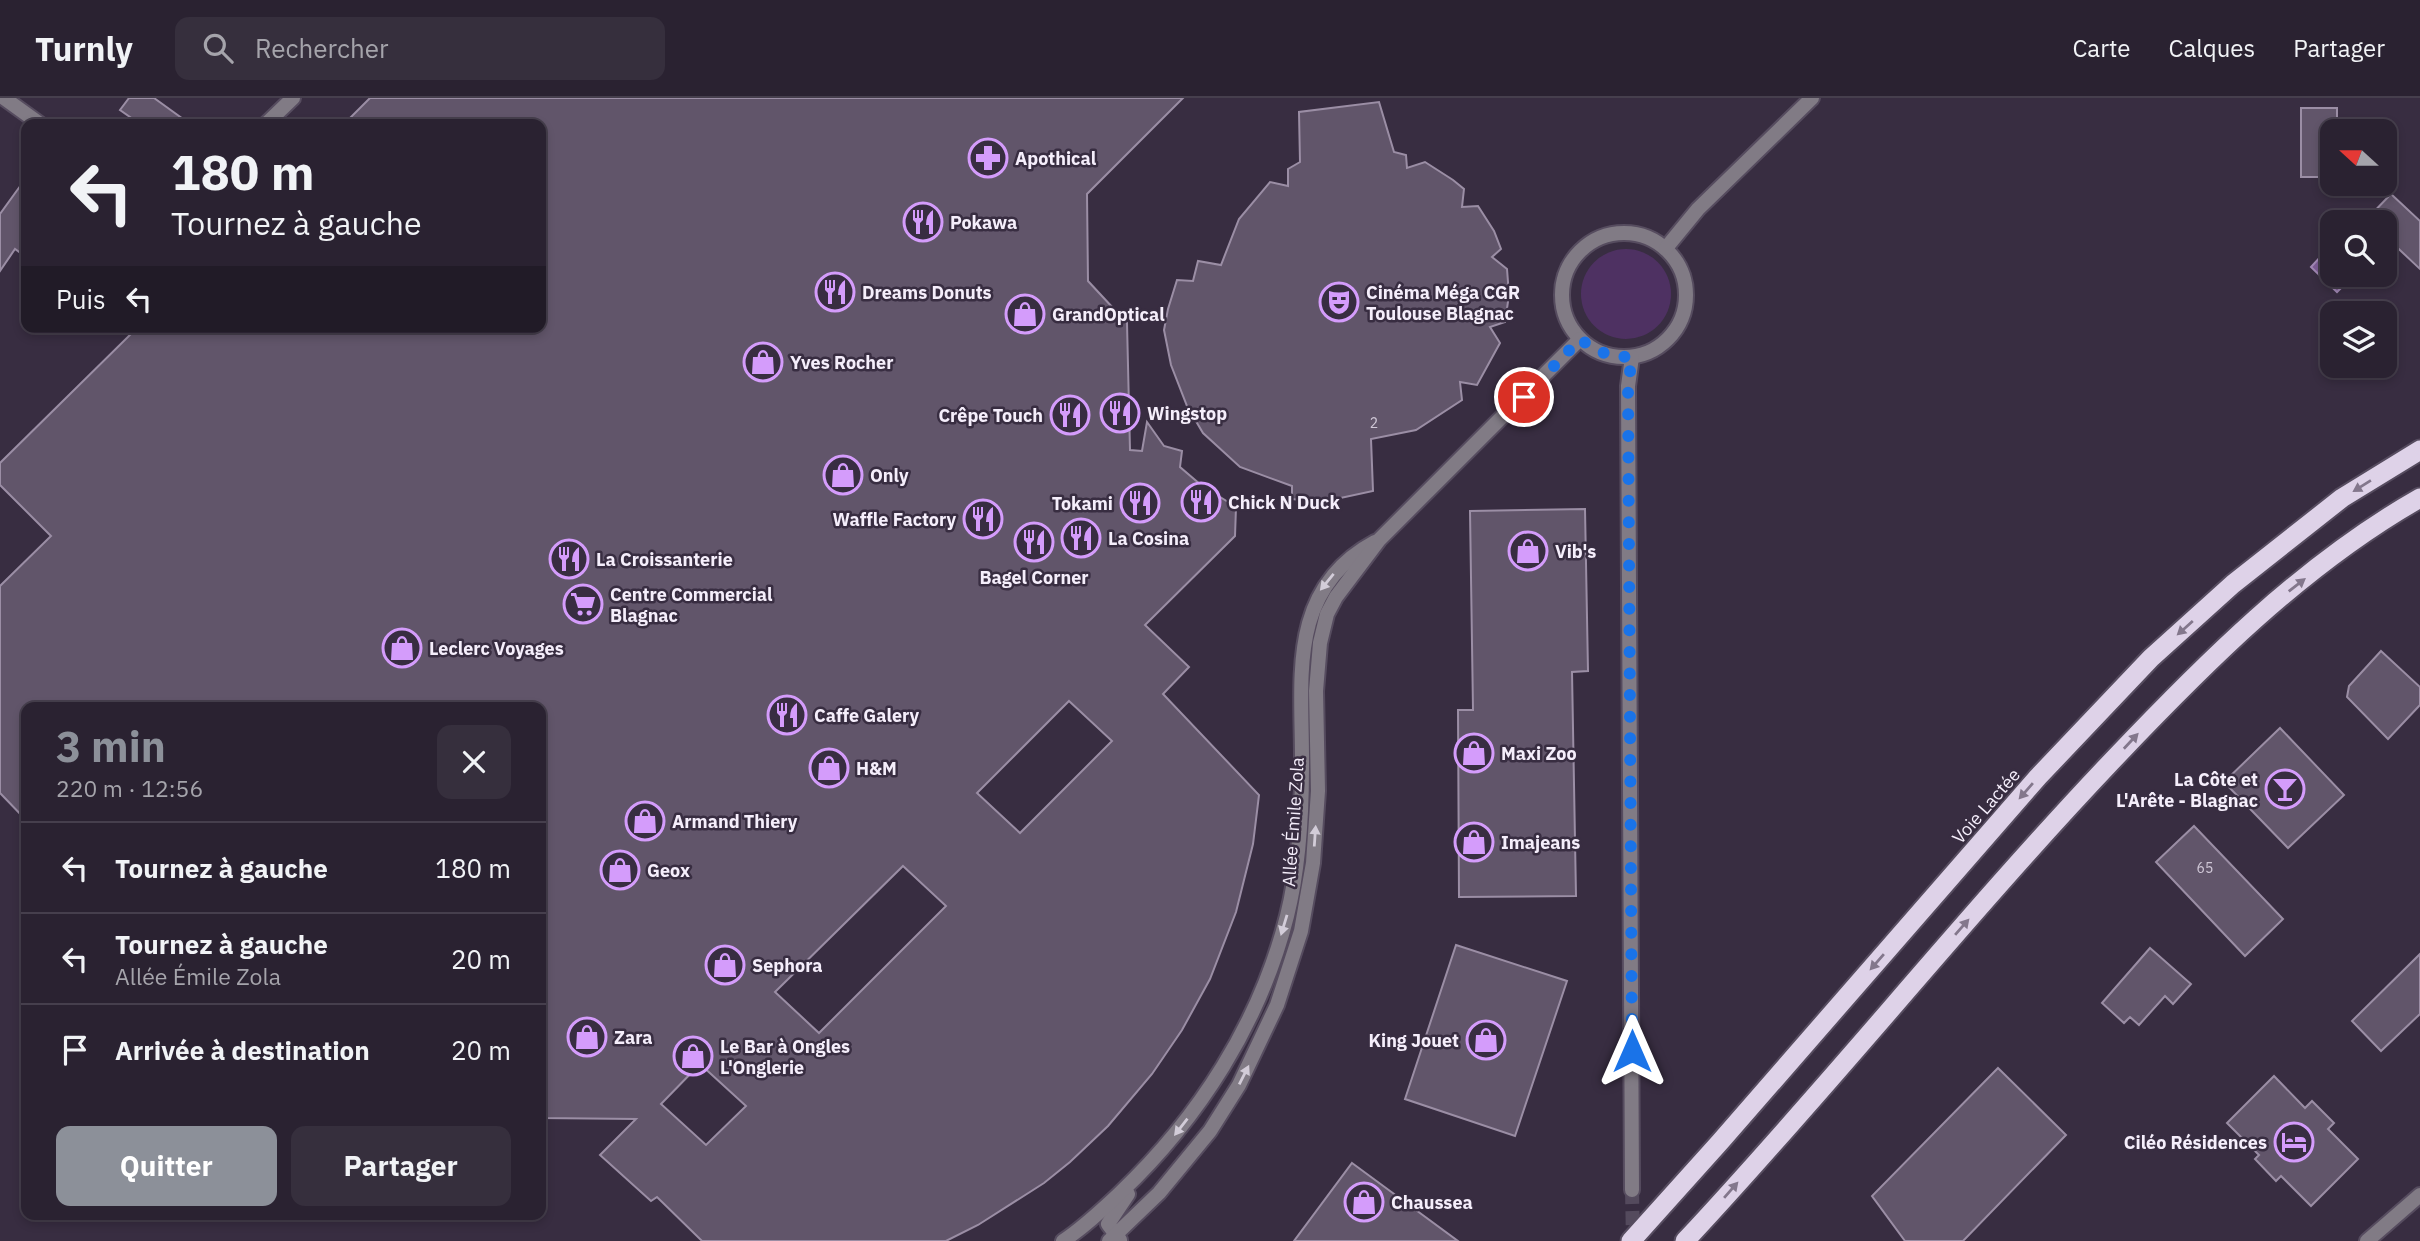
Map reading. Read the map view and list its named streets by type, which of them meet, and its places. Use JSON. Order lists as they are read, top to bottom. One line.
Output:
{"streets":{"highway":["Voie Lactée"],"street":["Allée Émile Zola"]},"places":{"pharmacy":["Apothical"],"restaurant":["Pokawa","Dreams Donuts","Wingstop","Crêpe Touch","Chick N Duck","Tokami","Waffle Factory","La Cosina","Bagel Corner","La Croissanterie","Caffe Galery"],"theatre":["Cinéma Méga CGR Toulouse Blagnac"],"shop":["GrandOptical","Yves Rocher","Only","Vib's","Leclerc Voyages","Maxi Zoo","H&M","Armand Thiery","Imajeans","Geox","Sephora","Zara","King Jouet","Le Bar à Ongles L'Onglerie","Chaussea"],"supermarket":["Centre Commercial Blagnac"],"bar":["La Côte et L'Arête - Blagnac"],"hotel":["Ciléo Résidences"]},"house_numbers":["2","65"],"north":"left","page":{"header":"Turnly","search":"Rechercher","nav":["Carte","Calques","Partager"],"turn":["180 m","Tournez à gauche"],"then":"Puis","heading":["3 min","220 m · 12:56"],"list":[{"name":"Tournez à gauche","value":"180 m"},{"name":"Tournez à gauche","note":"Allée Émile Zola","value":"20 m"},{"name":"Arrivée à destination","value":"20 m"}],"buttons":["Quitter","Partager"]}}
